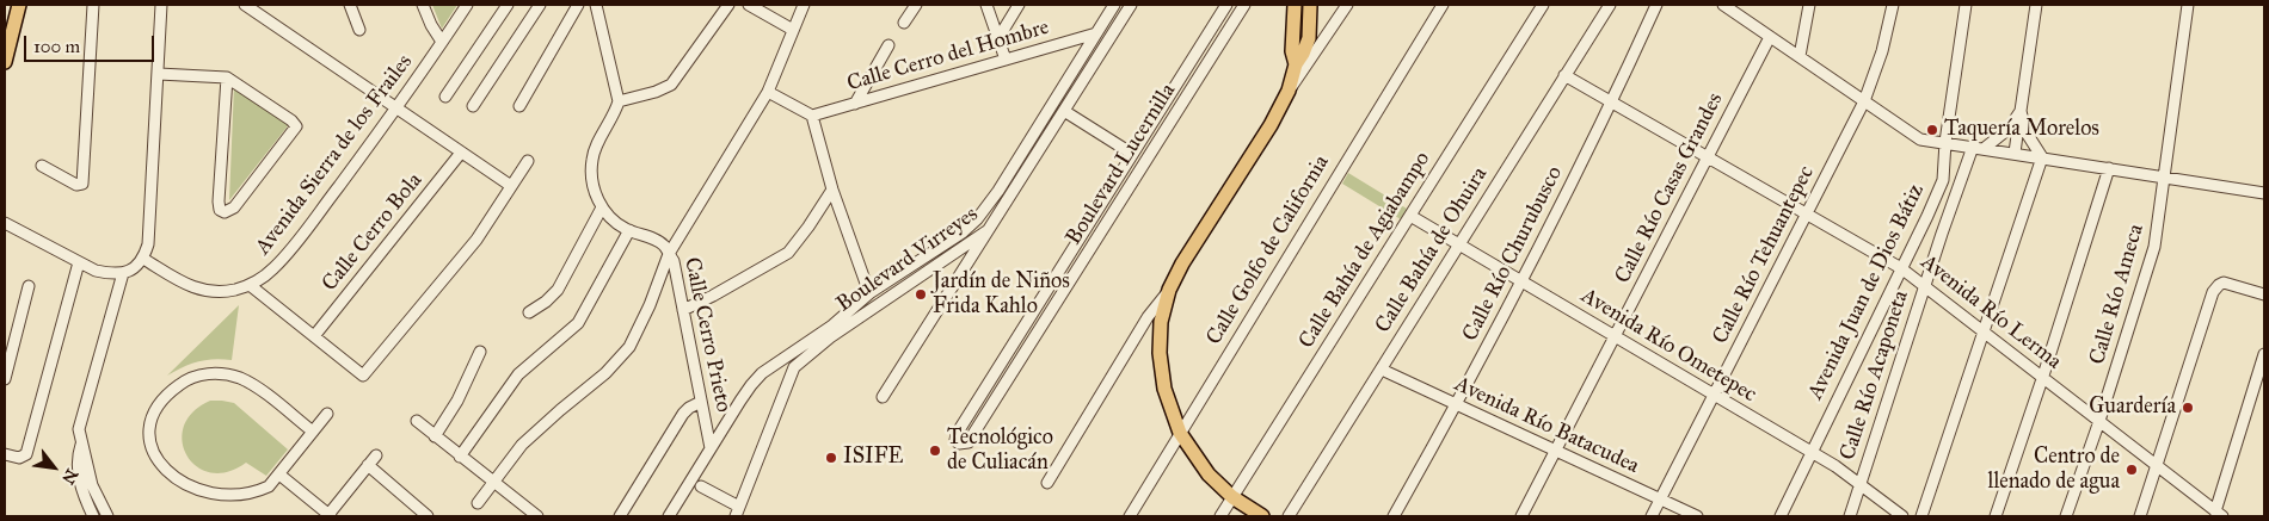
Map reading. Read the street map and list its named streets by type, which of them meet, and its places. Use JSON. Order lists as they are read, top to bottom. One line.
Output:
{"streets":{"street":["Calle Cerro del Hombre","Avenida Sierra de los Frailes","Boulevard Lucernilla","Calle Río Casas Grandes","Calle Cerro Bola","Calle Golfo de California","Calle Bahía de Agiabampo","Calle Bahía de Ohuira","Calle Río Churubusco","Calle Río Tehuantepec","Boulevard Virreyes","Avenida Juan de Dios Bátiz","Calle Río Ameca","Avenida Río Lerma","Calle Cerro Prieto","Avenida Río Ometepec","Calle Río Acaponeta","Avenida Río Batacudea"]},"crossings":[["Calle Cerro del Hombre","Boulevard Virreyes"],["Calle Río Casas Grandes","Avenida Río Lerma"],["Calle Río Casas Grandes","Avenida Río Ometepec"],["Calle Río Casas Grandes","Avenida Río Batacudea"],["Calle Bahía de Agiabampo","Avenida Río Ometepec"],["Calle Bahía de Ohuira","Avenida Río Lerma"],["Calle Bahía de Ohuira","Avenida Río Ometepec"],["Calle Bahía de Ohuira","Avenida Río Batacudea"],["Calle Río Churubusco","Avenida Río Lerma"],["Calle Río Churubusco","Avenida Río Ometepec"],["Calle Río Churubusco","Avenida Río Batacudea"],["Calle Río Tehuantepec","Avenida Río Lerma"],["Calle Río Tehuantepec","Avenida Río Ometepec"],["Calle Río Tehuantepec","Avenida Río Batacudea"],["Avenida Juan de Dios Bátiz","Avenida Río Lerma"],["Avenida Juan de Dios Bátiz","Avenida Río Ometepec"],["Calle Río Ameca","Avenida Río Lerma"],["Avenida Río Lerma","Calle Río Acaponeta"],["Avenida Río Ometepec","Calle Río Acaponeta"]],"places":["Taquería Morelos","Jardín de Niños Frida Kahlo","Guardería","Tecnológico de Culiacán","ISIFE","Centro de llenado de agua"],"scale_bar":"100 m","north":"bottom right"}
